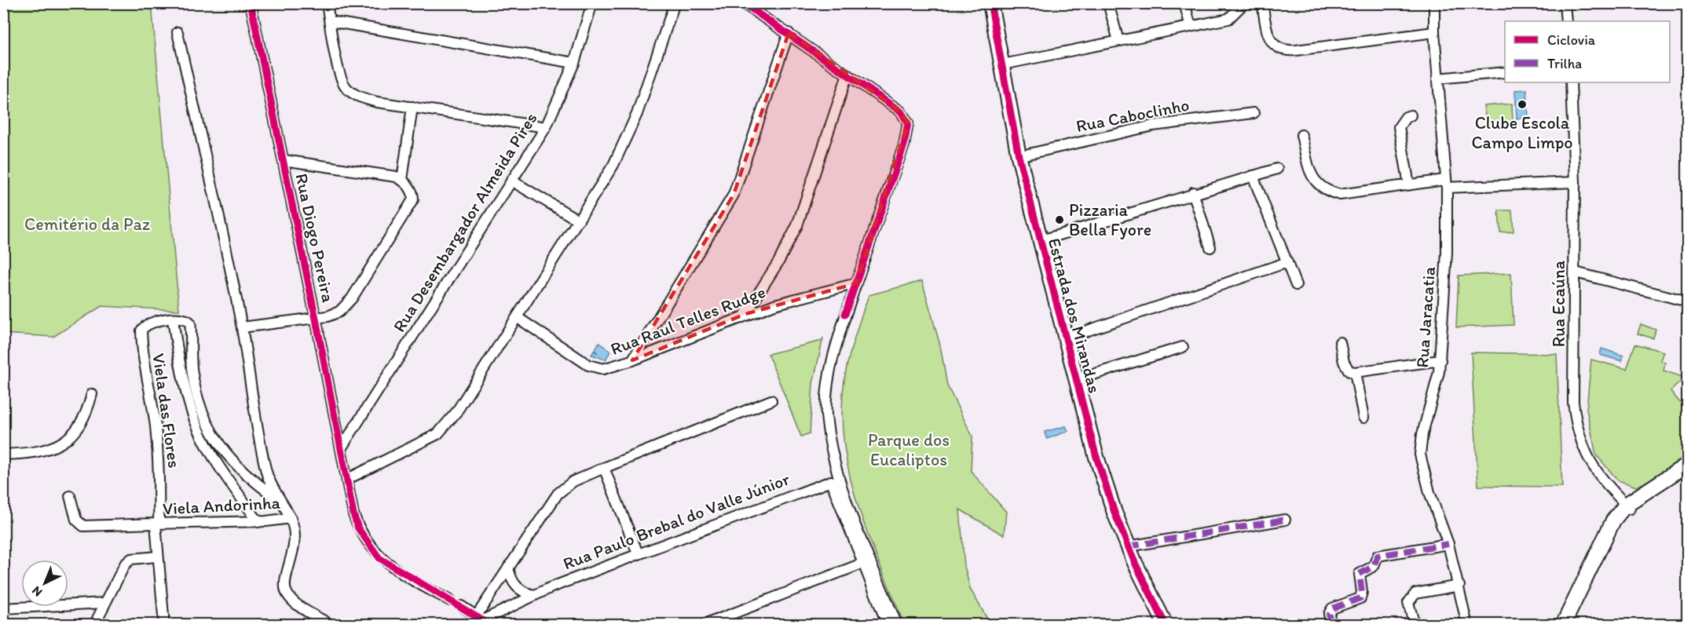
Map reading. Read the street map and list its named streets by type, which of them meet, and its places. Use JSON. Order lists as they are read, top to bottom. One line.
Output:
{"streets":{"street":["Rua Caboclinho","Rua Desembargador Almeida Pires","Rua Diogo Pereira","Rua Ecaúna","Estrada dos Mirandas","Rua Jaracatia","Rua Raul Telles Rudge","Viela das Flores","Viela Andorinha","Rua Paulo Brebal do Valle Júnior"]},"crossings":[["Rua Caboclinho","Estrada dos Mirandas"],["Rua Desembargador Almeida Pires","Rua Diogo Pereira"],["Viela das Flores","Viela Andorinha"]],"parks":["Cemitério da Paz","Parque dos Eucaliptos"],"places":["Clube Escola Campo Limpo","Pizzaria Bella Fyore"],"legend":["Ciclovia","Trilha"],"north":"bottom left"}
